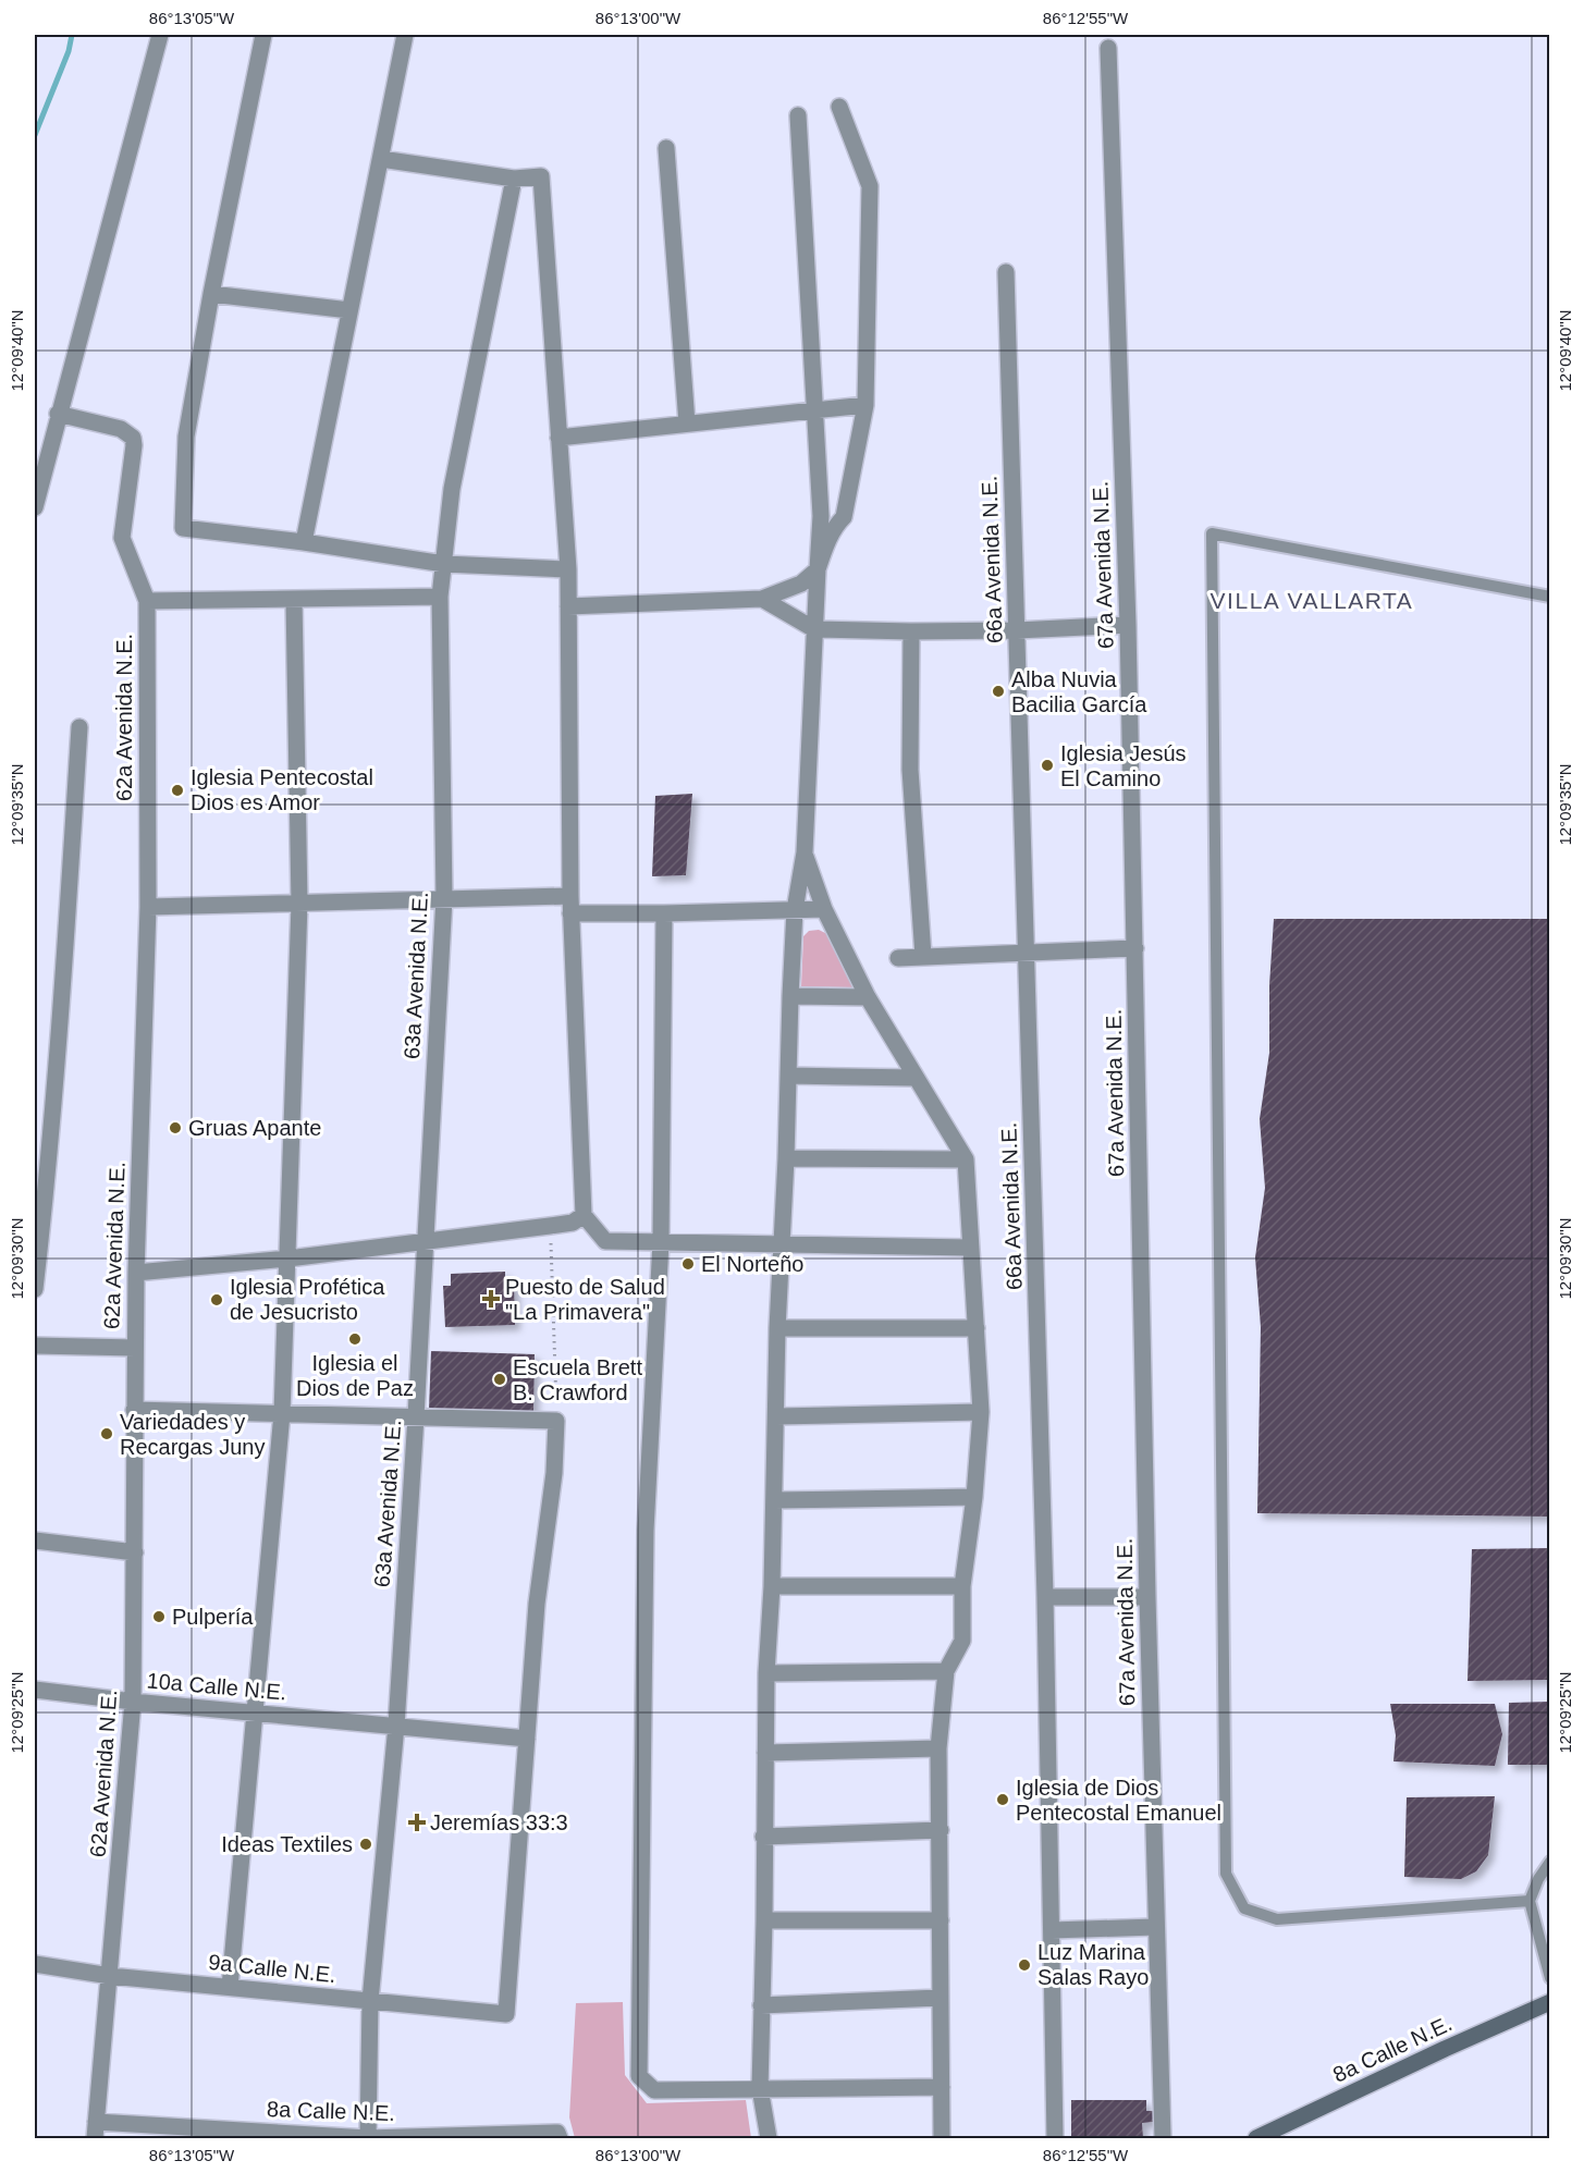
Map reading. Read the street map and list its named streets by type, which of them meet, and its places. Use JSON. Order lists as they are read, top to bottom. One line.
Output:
{"streets":{"street":["66a Avenida N.E.","67a Avenida N.E.","62a Avenida N.E.","63a Avenida N.E.","10a Calle N.E.","9a Calle N.E.","8a Calle N.E."]},"crossings":[["62a Avenida N.E.","10a Calle N.E."],["62a Avenida N.E.","9a Calle N.E."],["62a Avenida N.E.","8a Calle N.E."],["63a Avenida N.E.","10a Calle N.E."],["63a Avenida N.E.","9a Calle N.E."],["63a Avenida N.E.","8a Calle N.E."],["10a Calle N.E.","9a Calle N.E."]],"districts":["VILLA VALLARTA"],"places":{"other":["Alba Nuvia Bacilia García","Iglesia Jesús El Camino","Iglesia Pentecostal Dios es Amor","Gruas Apante","El Norteño","Iglesia Profética de Jesucristo","Iglesia el Dios de Paz","Escuela Brett B. Crawford","Variedades y Recargas Juny","Pulpería","Iglesia de Dios Pentecostal Emanuel","Ideas Textiles","Luz Marina Salas Rayo"],"health":["Puesto de Salud \"La Primavera\"","Jeremías 33:3"]},"coordinates":["86°13'05\"W","86°13'00\"W","86°12'55\"W","12°09'40\"N","12°09'35\"N","12°09'30\"N","12°09'25\"N"]}
